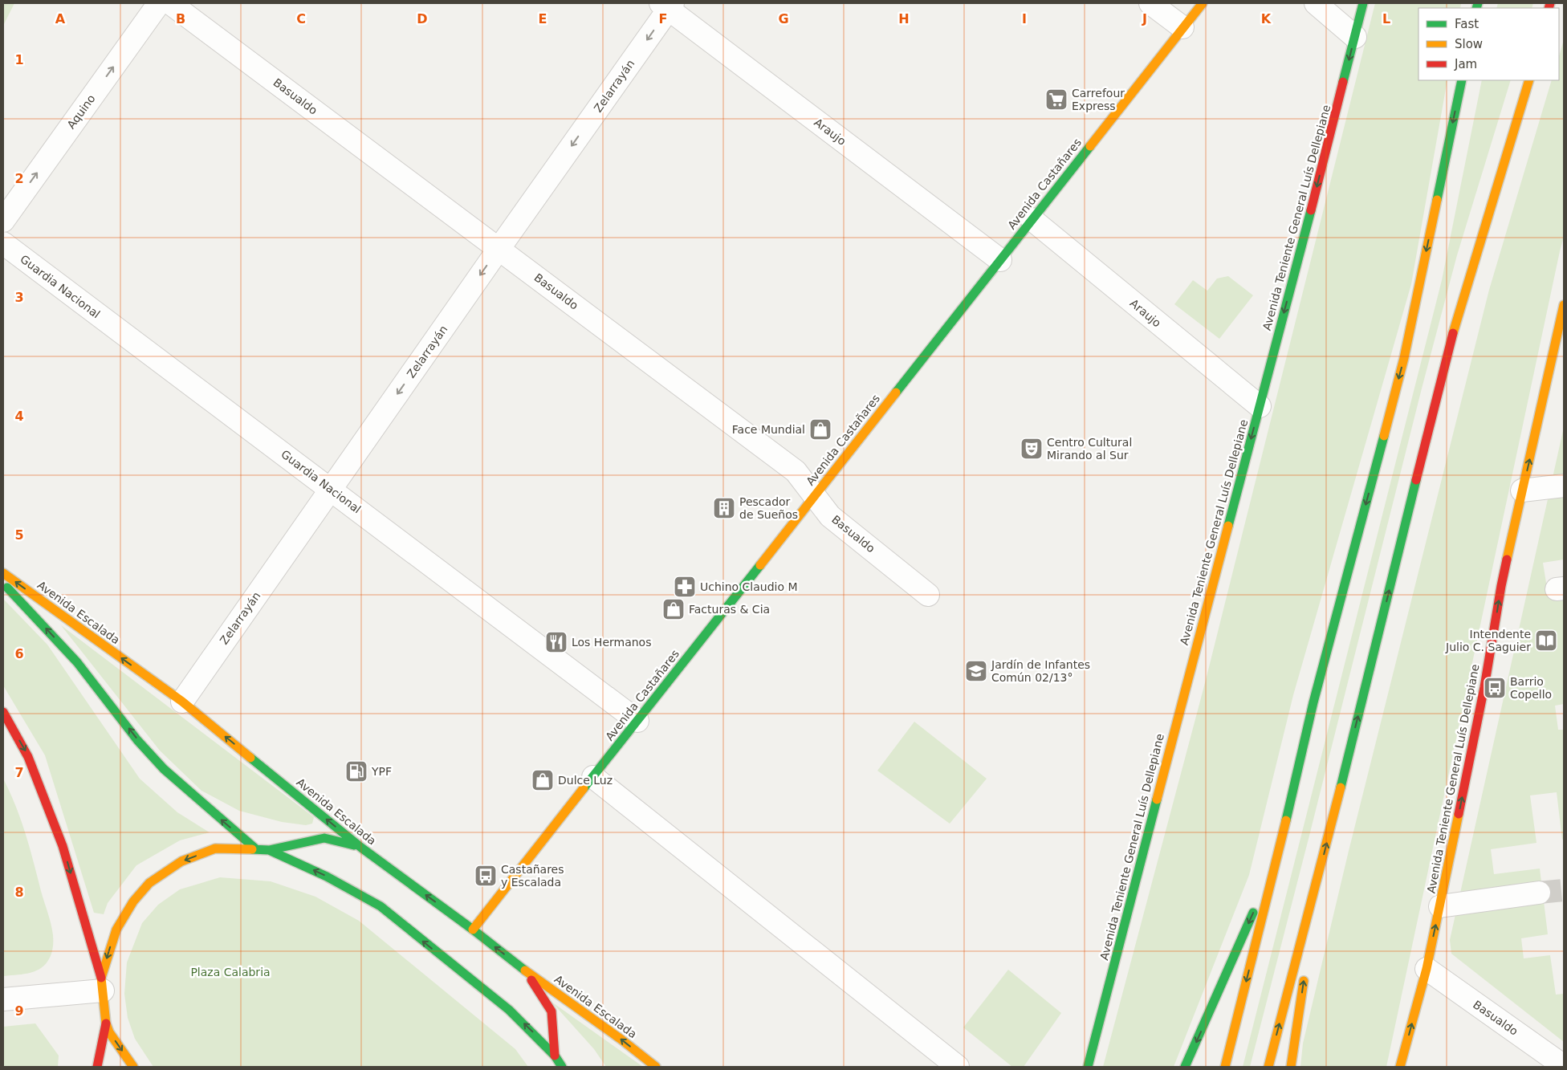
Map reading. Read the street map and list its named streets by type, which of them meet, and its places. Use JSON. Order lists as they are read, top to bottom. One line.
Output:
{"streets":{"main road":["Avenida Castañares","Avenida Teniente General Luís Dellepiane","Avenida Escalada"],"street":["Zelarrayán","Basualdo","Aquino","Araujo","Guardia Nacional"]},"crossings":[["Zelarrayán","Basualdo"],["Zelarrayán","Araujo"],["Zelarrayán","Guardia Nacional"],["Zelarrayán","Avenida Escalada"],["Basualdo","Avenida Castañares"],["Basualdo","Avenida Teniente General Luís Dellepiane"],["Araujo","Avenida Castañares"],["Araujo","Avenida Teniente General Luís Dellepiane"],["Avenida Castañares","Guardia Nacional"],["Avenida Castañares","Avenida Escalada"]],"one_way":["Zelarrayán","Aquino"],"parks":["Plaza Calabria"],"places":{"supermarket":["Carrefour Express"],"shop":["Face Mundial","Facturas & Cia","Dulce Luz"],"theatre":["Centro Cultural Mirando al Sur"],"building":["Pescador de Sueños"],"pharmacy":["Uchino Claudio M"],"library":["Intendente Julio C. Saguier"],"restaurant":["Los Hermanos"],"school or university":["Jardín de Infantes Común 02/13°"],"bus stop":["Barrio Copello","Castañares y Escalada"],"fuel station":["YPF"]},"legend":["Fast","Slow","Jam"],"grid":{"columns":["A","B","C","D","E","F","G","H","I","J","K","L"],"rows":["1","2","3","4","5","6","7","8","9"]}}
